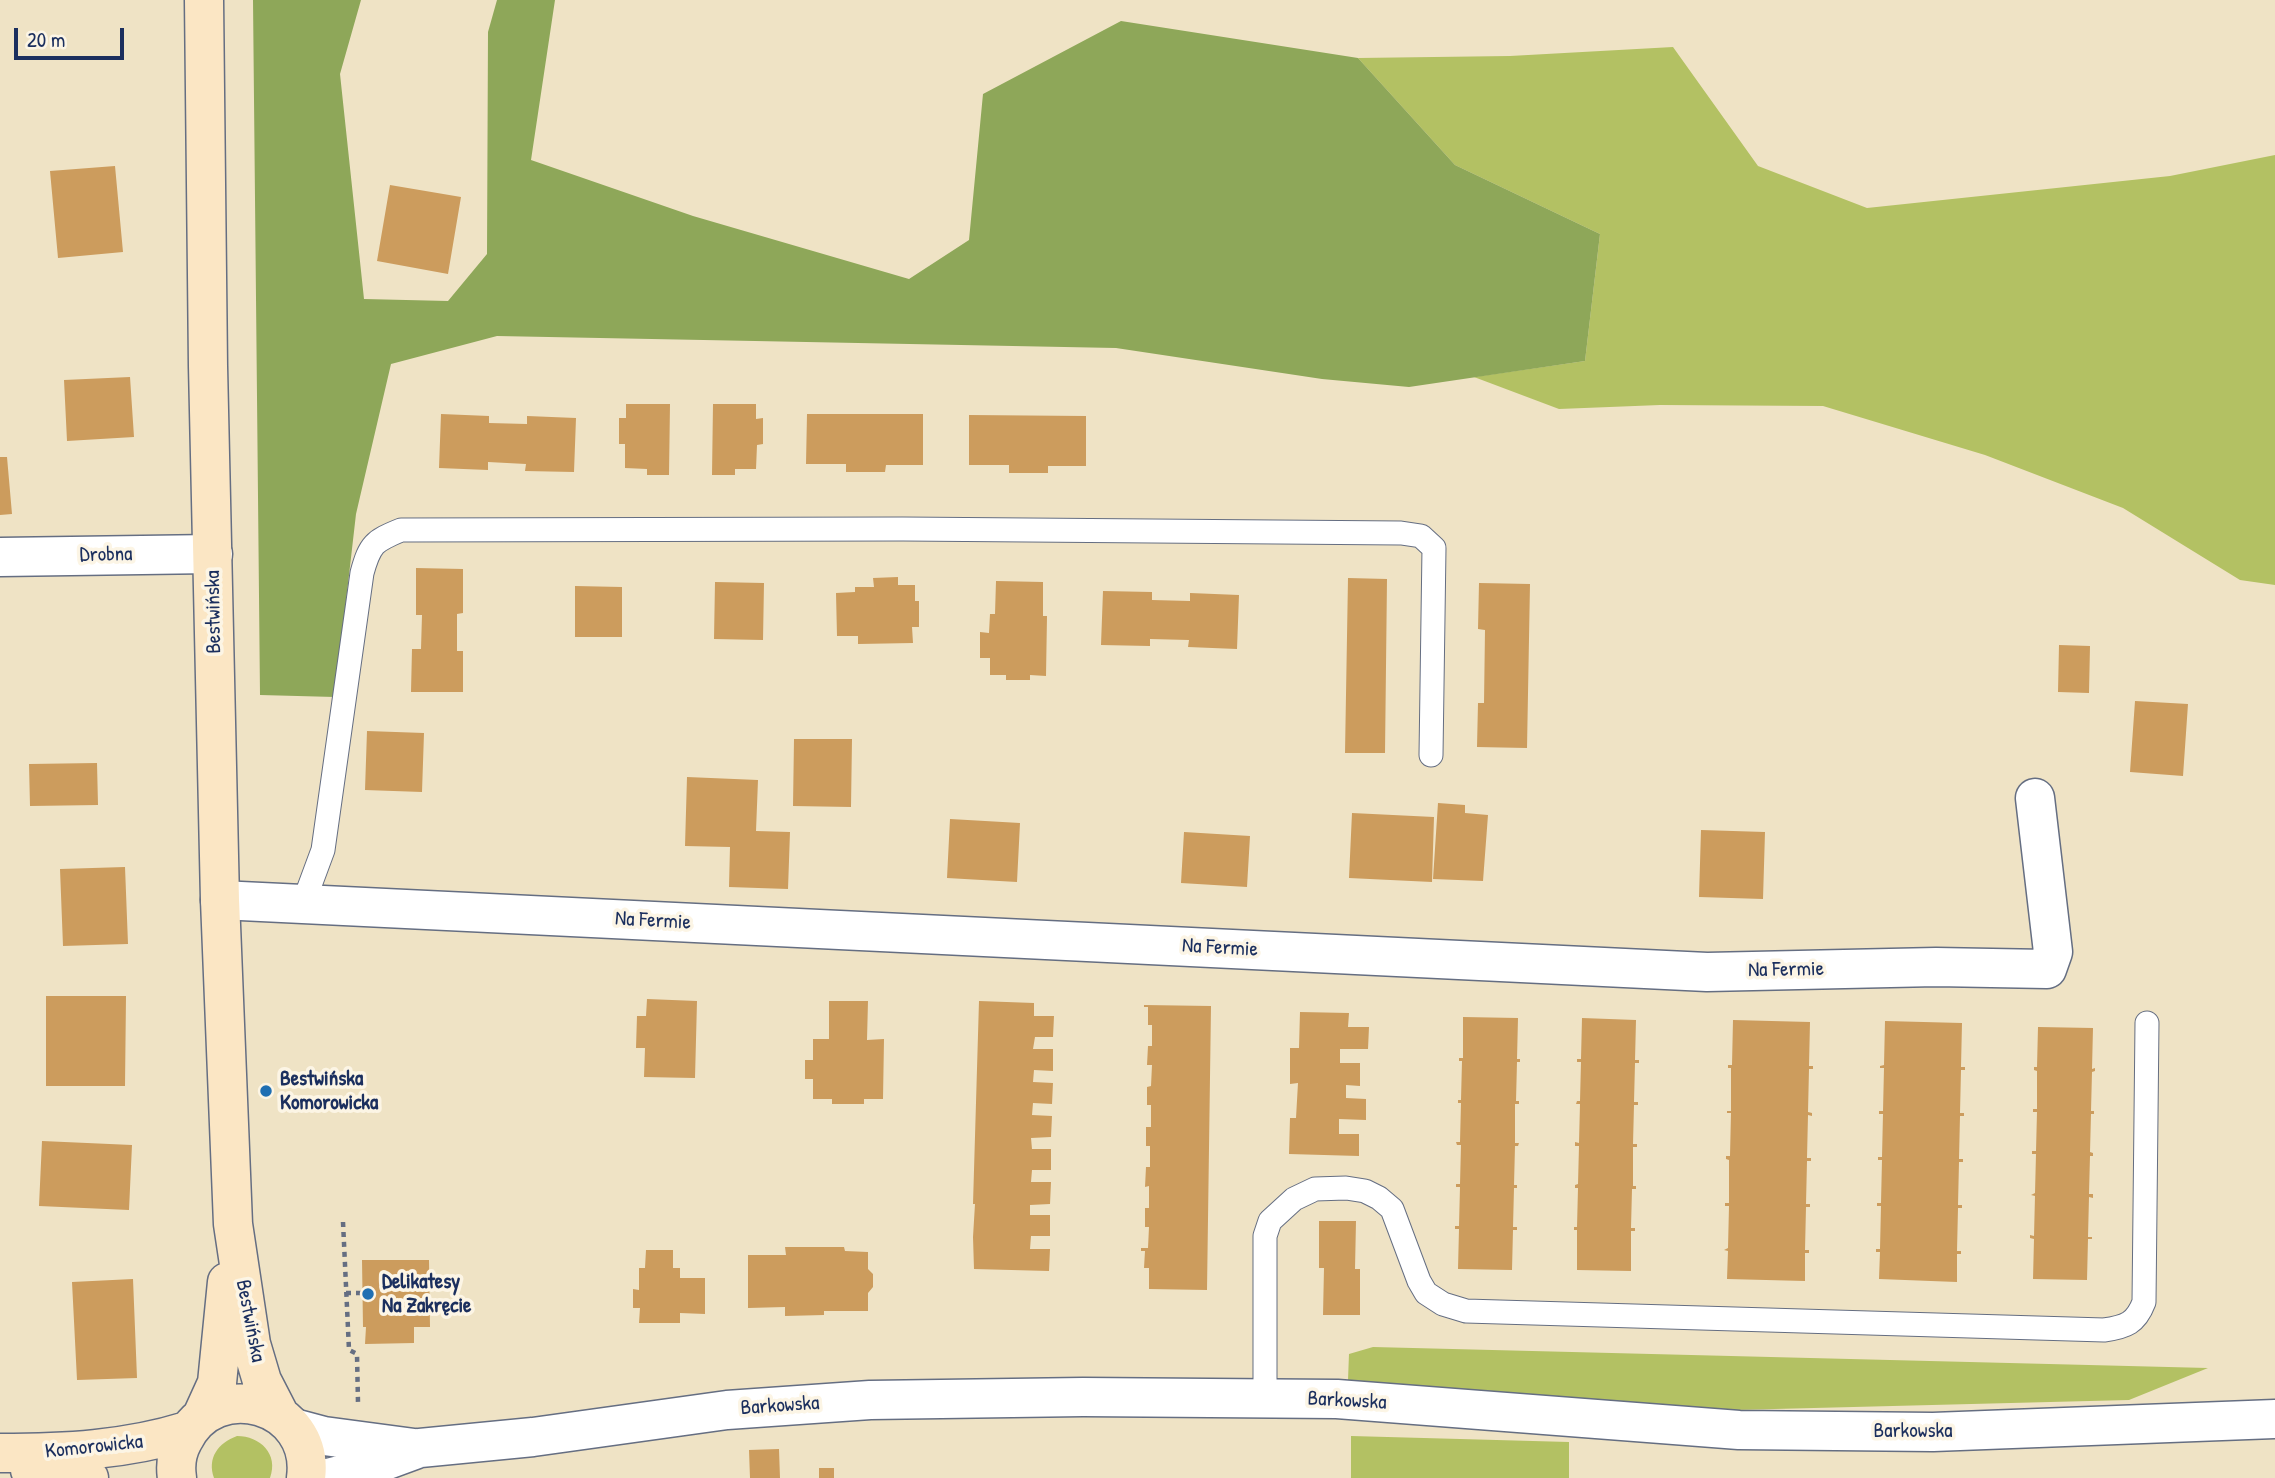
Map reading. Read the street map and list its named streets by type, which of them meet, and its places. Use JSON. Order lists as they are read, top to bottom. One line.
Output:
{"streets":{"street":["Drobna","Bestwińska","Na Fermie","Barkowska","Komorowicka"]},"crossings":[["Drobna","Bestwińska"],["Bestwińska","Na Fermie"],["Bestwińska","Barkowska"],["Bestwińska","Komorowicka"],["Barkowska","Komorowicka"]],"places":["Bestwińska Komorowicka","Delikatesy Na Zakręcie"],"scale_bar":"20 m"}
